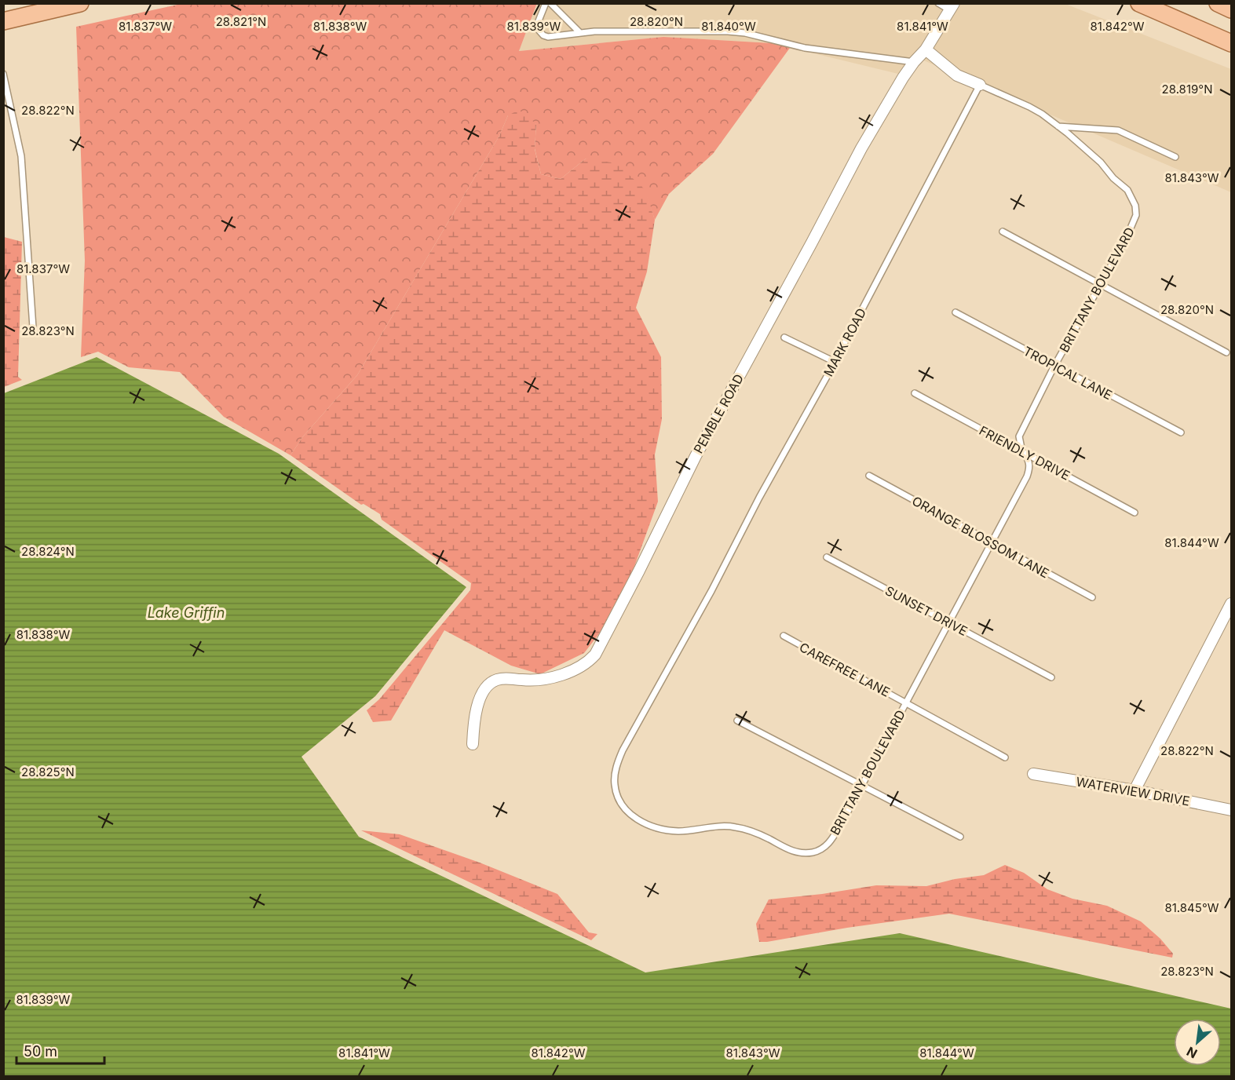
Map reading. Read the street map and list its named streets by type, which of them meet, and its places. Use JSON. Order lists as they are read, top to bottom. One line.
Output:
{"streets":{"street":["PEMBLE ROAD","WATERVIEW DRIVE"],"lane":["BRITTANY BOULEVARD","MARK ROAD","TROPICAL LANE","FRIENDLY DRIVE","ORANGE BLOSSOM LANE","SUNSET DRIVE","CAREFREE LANE"]},"crossings":[["BRITTANY BOULEVARD","MARK ROAD"],["BRITTANY BOULEVARD","TROPICAL LANE"],["BRITTANY BOULEVARD","FRIENDLY DRIVE"],["BRITTANY BOULEVARD","ORANGE BLOSSOM LANE"],["BRITTANY BOULEVARD","SUNSET DRIVE"],["BRITTANY BOULEVARD","CAREFREE LANE"]],"water":["Lake Griffin"],"scale_bar":"50 m","north":"bottom left","coordinates":["28.821°N","28.820°N","81.837°W","81.838°W","81.839°W","81.840°W","81.841°W","81.842°W","28.819°N","28.822°N","81.843°W","28.823°N","81.844°W","28.824°N","28.825°N","81.845°W"]}
